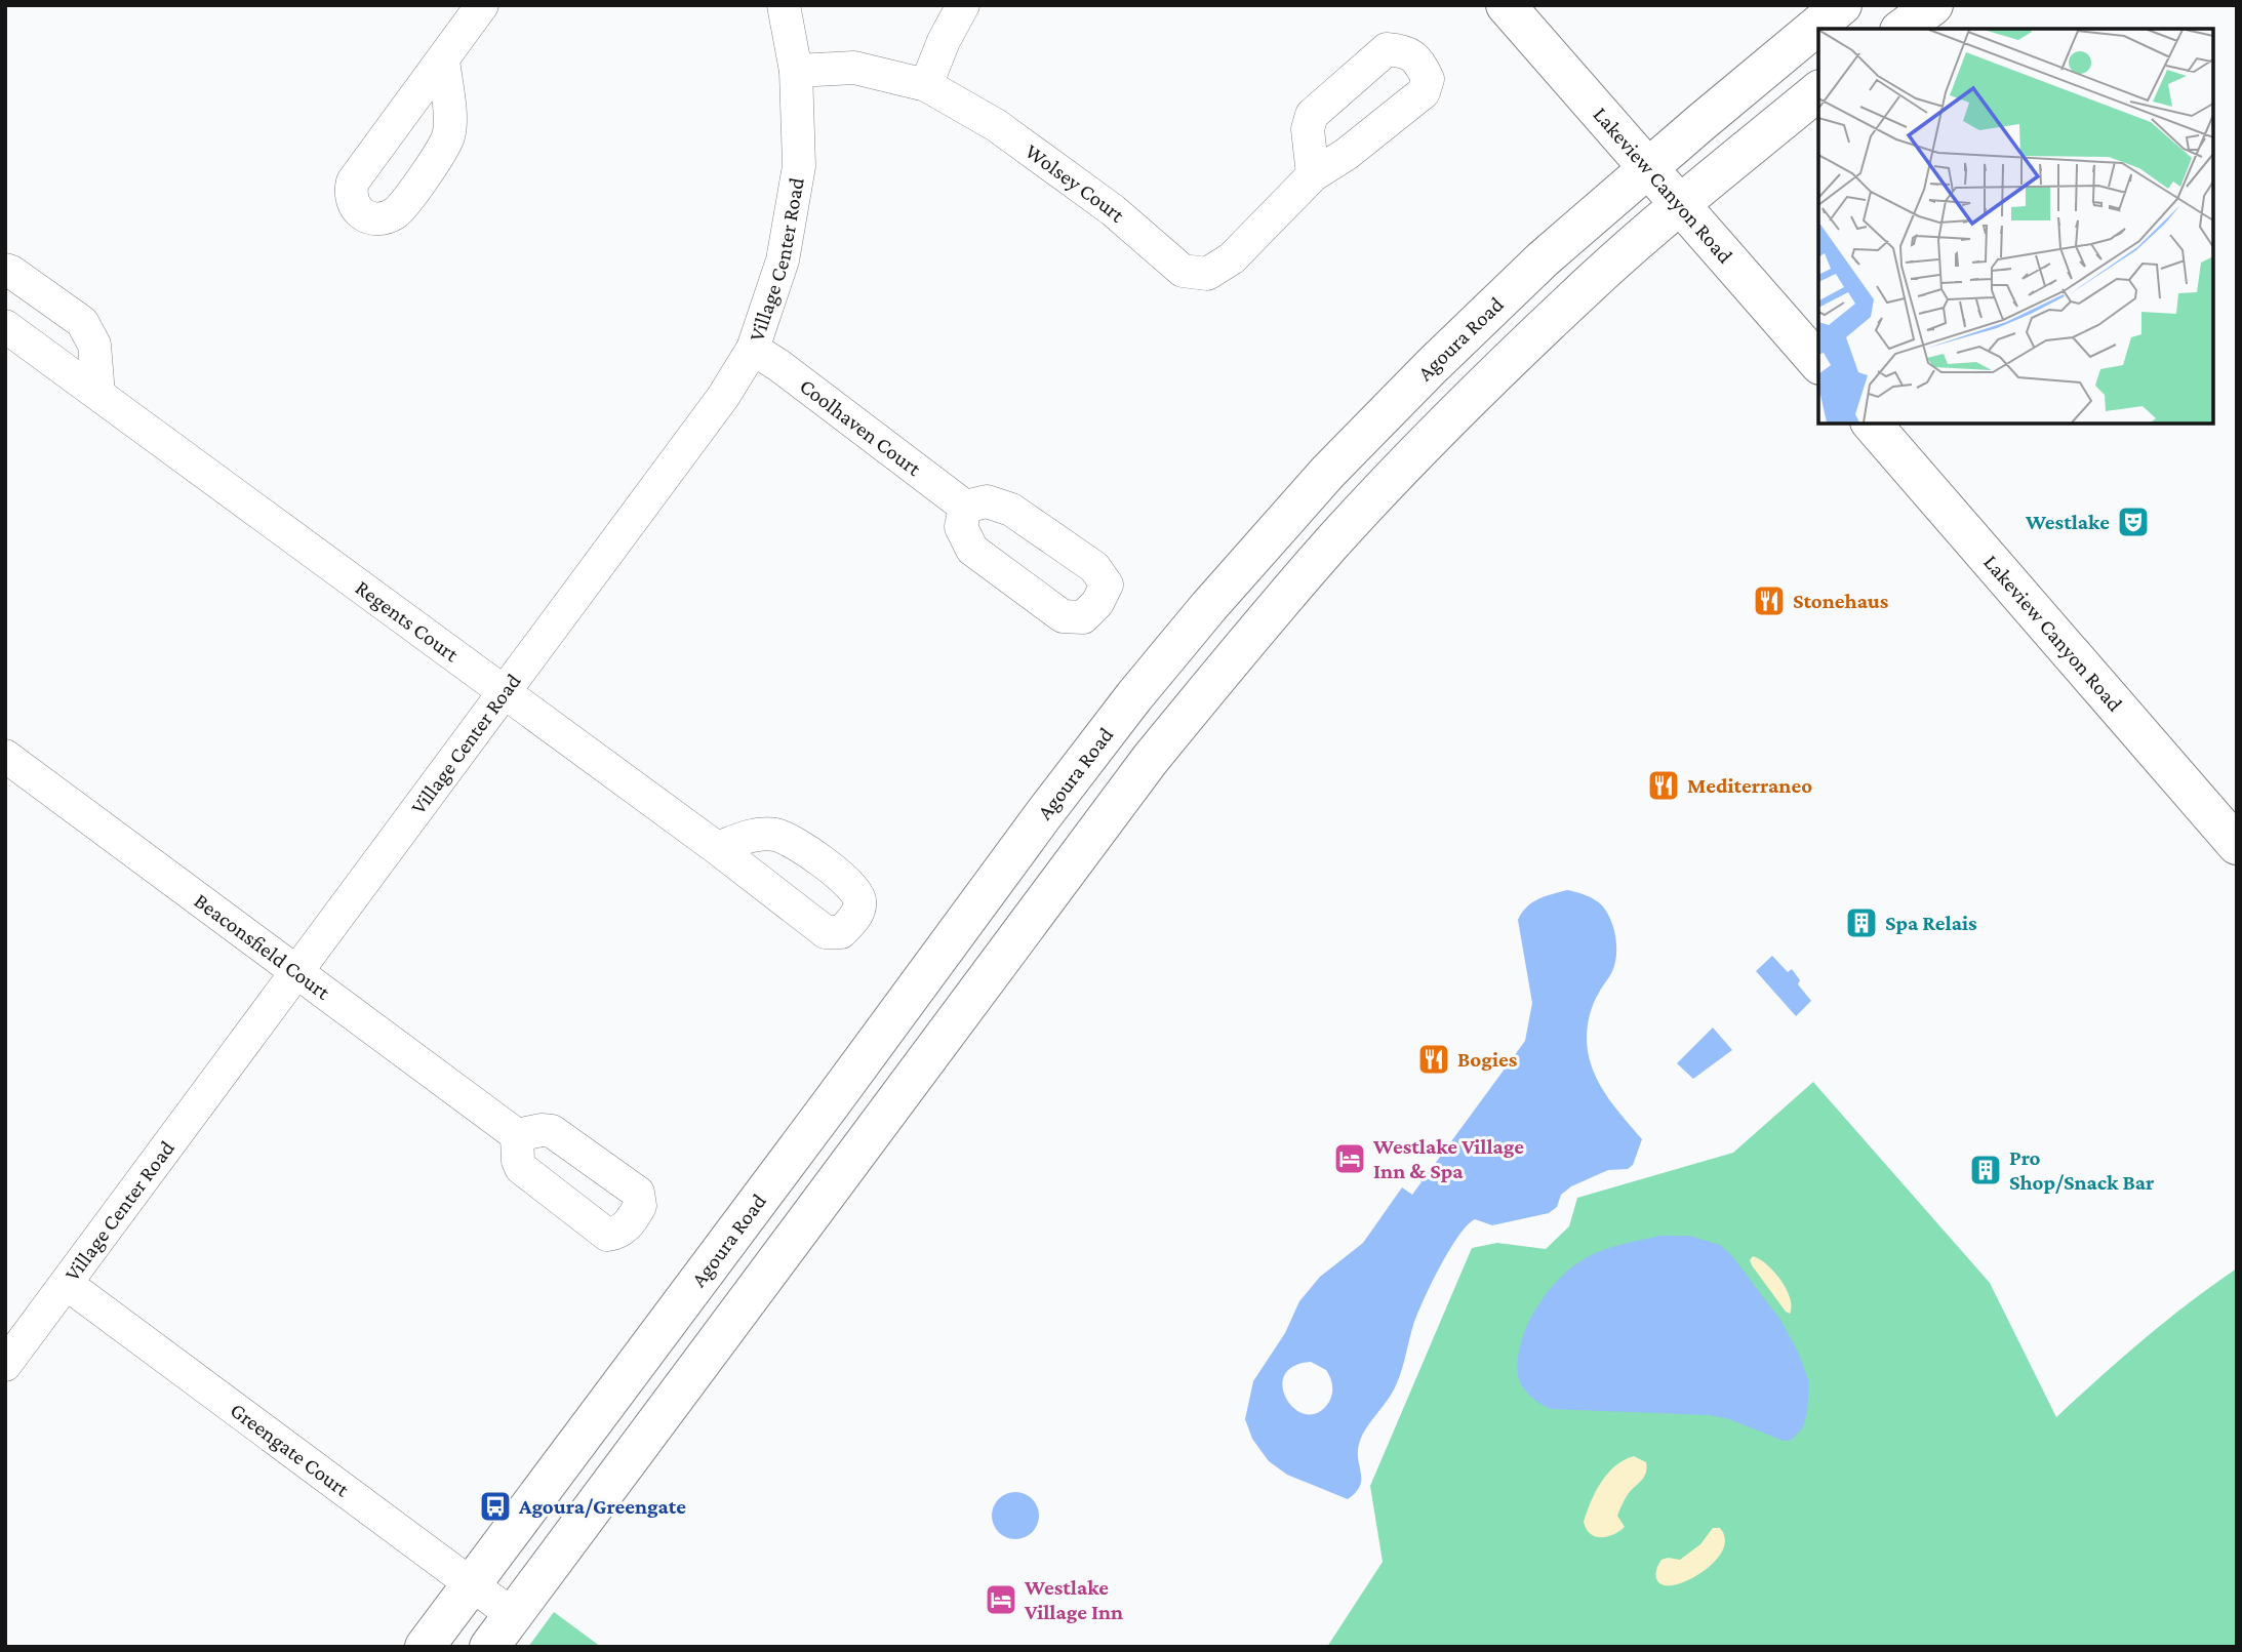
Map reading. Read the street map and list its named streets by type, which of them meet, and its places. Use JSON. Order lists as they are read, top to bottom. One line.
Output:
{"streets":{"main road":["Lakeview Canyon Road","Agoura Road"],"street":["Wolsey Court","Village Center Road","Coolhaven Court","Regents Court","Beaconsfield Court","Greengate Court"]},"crossings":[["Wolsey Court","Village Center Road"],["Lakeview Canyon Road","Agoura Road"],["Village Center Road","Coolhaven Court"],["Village Center Road","Regents Court"],["Village Center Road","Beaconsfield Court"],["Village Center Road","Greengate Court"],["Agoura Road","Greengate Court"]],"places":{"theatre":["Westlake"],"restaurant":["Stonehaus","Mediterraneo","Bogies"],"building":["Spa Relais","Pro Shop/Snack Bar"],"hotel":["Westlake Village Inn & Spa","Westlake Village Inn"],"bus stop":["Agoura/Greengate"]}}
